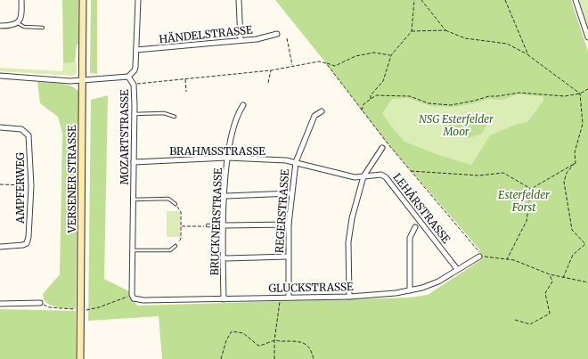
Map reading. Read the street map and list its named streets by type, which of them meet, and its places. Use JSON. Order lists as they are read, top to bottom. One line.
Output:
{"streets":{"street":["HÄNDELSTRASSE","MOZARTSTRASSE","BRAHMSSTRASSE","VERSENER STRASSE","AMPFERWEG","LEHÁRSTRASSE","REGERSTRASSE","BRUCKNERSTRASSE","GLUCKSTRASSE"]},"crossings":[["HÄNDELSTRASSE","MOZARTSTRASSE"],["MOZARTSTRASSE","BRAHMSSTRASSE"],["MOZARTSTRASSE","VERSENER STRASSE"],["MOZARTSTRASSE","GLUCKSTRASSE"],["BRAHMSSTRASSE","LEHÁRSTRASSE"],["BRAHMSSTRASSE","REGERSTRASSE"],["BRAHMSSTRASSE","BRUCKNERSTRASSE"],["LEHÁRSTRASSE","GLUCKSTRASSE"],["REGERSTRASSE","GLUCKSTRASSE"],["BRUCKNERSTRASSE","GLUCKSTRASSE"]],"parks":["NSG Esterfelder Moor","Esterfelder Forst"]}
